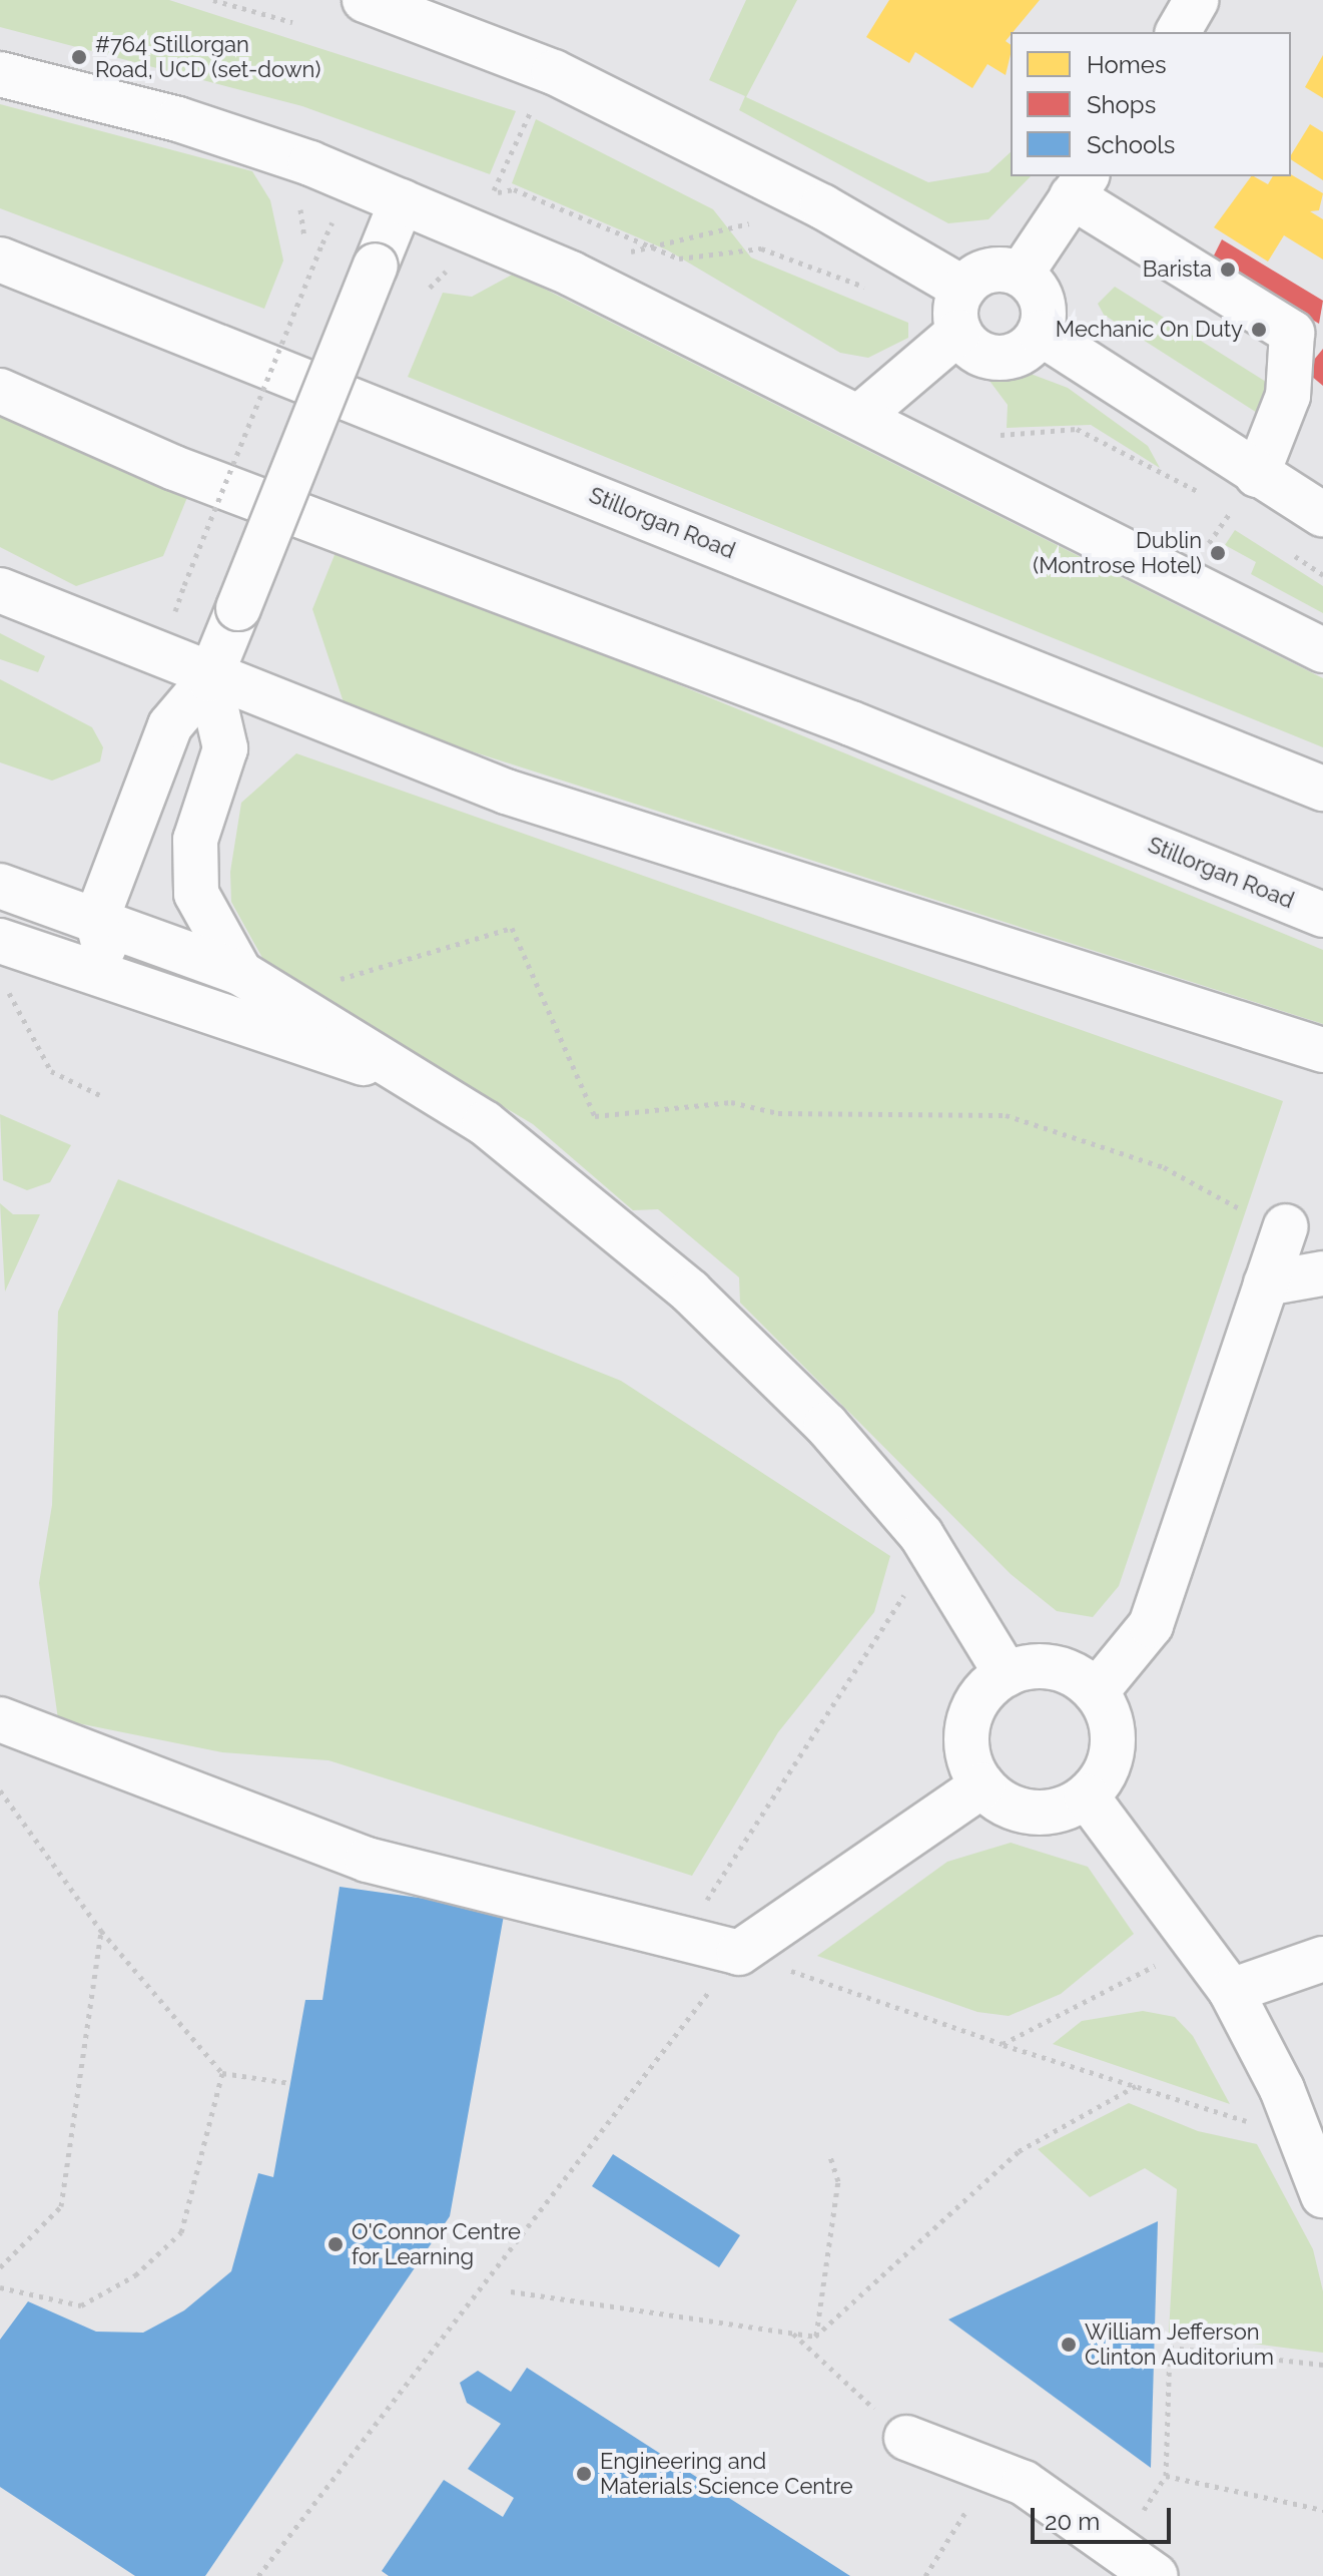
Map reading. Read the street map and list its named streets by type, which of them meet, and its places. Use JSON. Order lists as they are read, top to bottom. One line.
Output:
{"streets":{"street":["Stillorgan Road"]},"places":["#764 Stillorgan Road, UCD (set-down)","Barista","Mechanic On Duty","Dublin (Montrose Hotel)","O'Connor Centre for Learning","William Jefferson Clinton Auditorium","Engineering and Materials Science Centre"],"legend":["Homes","Shops","Schools"],"scale_bar":"20 m"}
